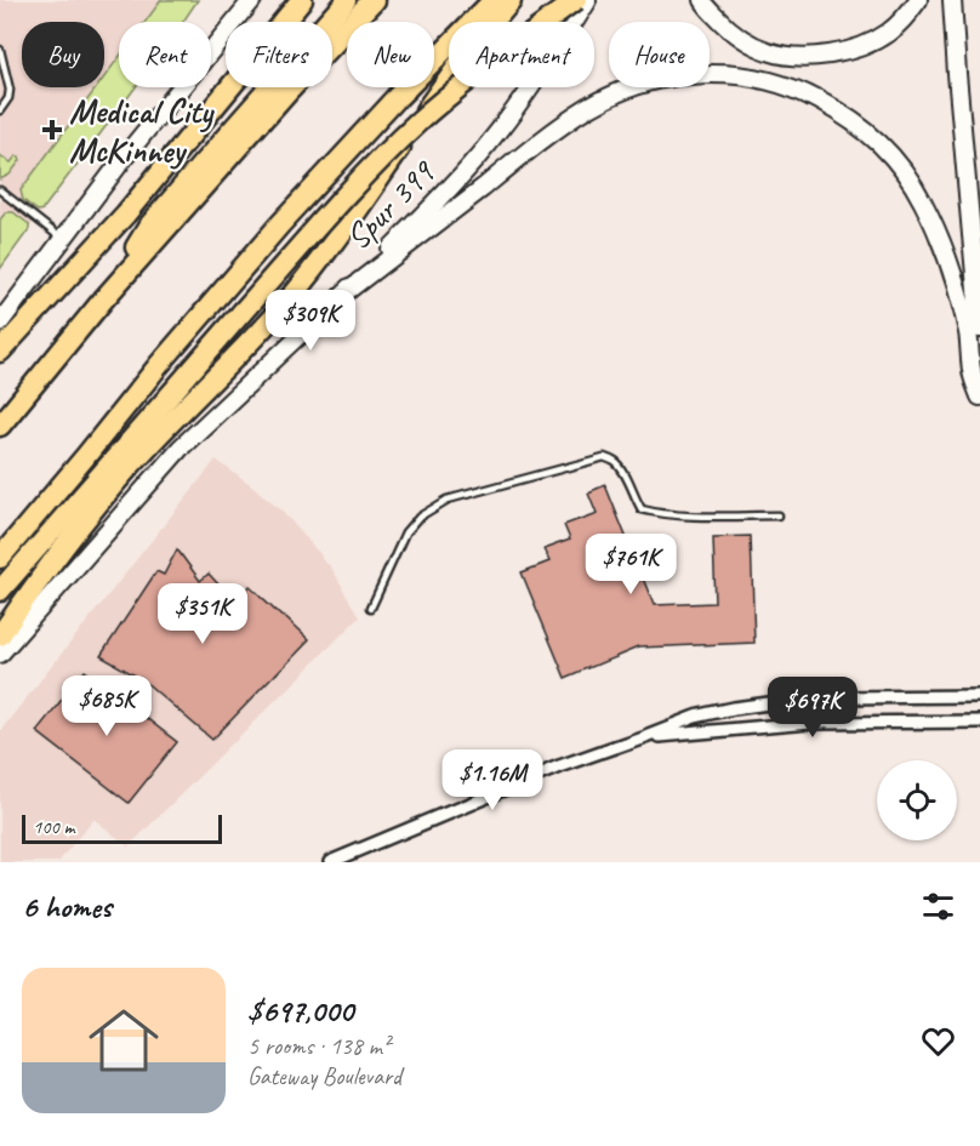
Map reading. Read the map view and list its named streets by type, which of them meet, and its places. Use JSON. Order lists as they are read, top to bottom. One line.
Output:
{"streets":{"main road":["Spur 399"]},"places":{"health":["Medical City McKinney"]},"scale_bar":"100 m","page":{"chip":["Buy","Rent","Filters","New","Apartment","House"],"price":["$309K","$761K","$351K","$685K","$697K","$1.16M"],"scale":"100 m","heading":"6 homes","list":[{"name":"$697,000","note":"5 rooms · 138 m² · Gateway Boulevard"}]}}
